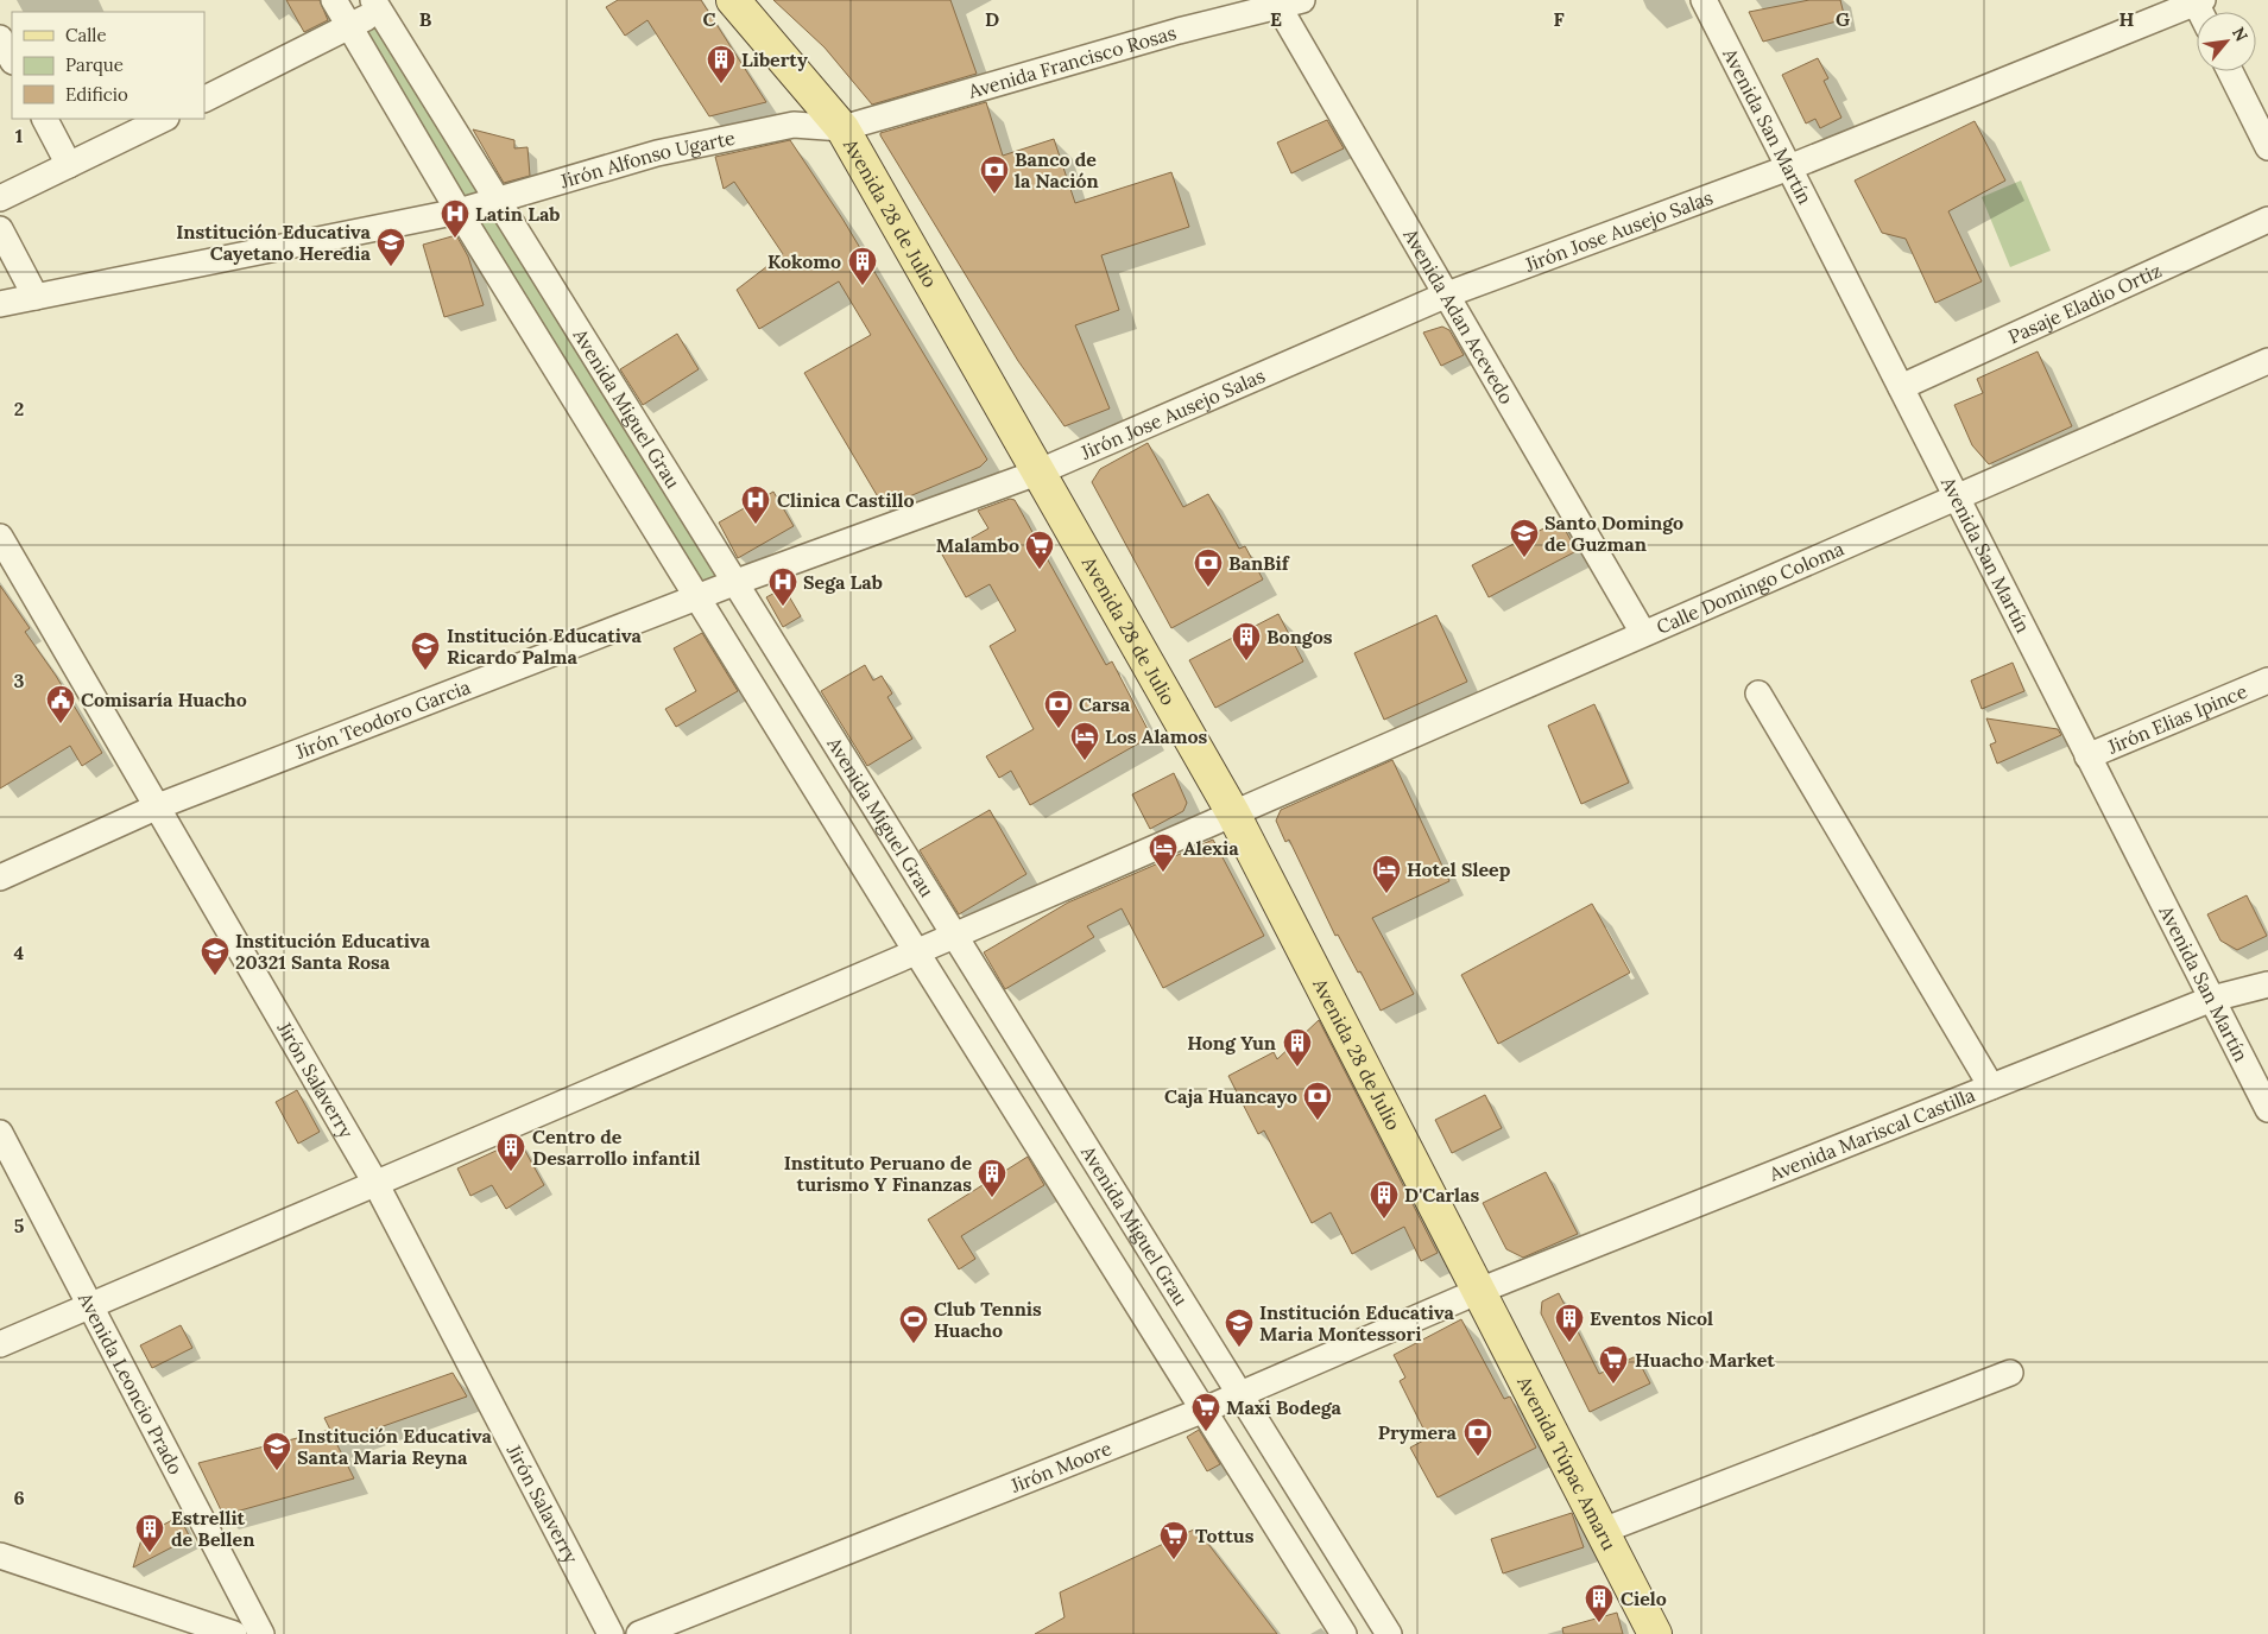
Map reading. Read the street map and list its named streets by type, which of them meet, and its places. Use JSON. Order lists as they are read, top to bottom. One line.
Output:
{"streets":{"main road":["Avenida 28 de Julio","Avenida Túpac Amaru"],"street":["Avenida Francisco Rosas","Avenida San Martín","Jirón Alfonso Ugarte","Jirón Jose Ausejo Salas","Pasaje Eladio Ortiz","Avenida Adan Acevedo","Avenida Miguel Grau","Calle Domingo Coloma","Jirón Elias Ipince","Jirón Teodoro Garcia","Jirón Salaverry","Avenida Mariscal Castilla","Avenida Leoncio Prado","Jirón Moore"]},"crossings":[["Avenida Francisco Rosas","Jirón Alfonso Ugarte"],["Avenida Francisco Rosas","Avenida 28 de Julio"],["Avenida Francisco Rosas","Avenida Adan Acevedo"],["Avenida San Martín","Jirón Jose Ausejo Salas"],["Avenida San Martín","Pasaje Eladio Ortiz"],["Avenida San Martín","Calle Domingo Coloma"],["Avenida San Martín","Jirón Elias Ipince"],["Avenida San Martín","Avenida Mariscal Castilla"],["Jirón Alfonso Ugarte","Avenida 28 de Julio"],["Jirón Alfonso Ugarte","Avenida Miguel Grau"],["Avenida 28 de Julio","Jirón Jose Ausejo Salas"],["Avenida 28 de Julio","Calle Domingo Coloma"],["Avenida 28 de Julio","Jirón Teodoro Garcia"],["Avenida 28 de Julio","Avenida Mariscal Castilla"],["Avenida 28 de Julio","Avenida Túpac Amaru"],["Avenida 28 de Julio","Jirón Moore"],["Jirón Jose Ausejo Salas","Avenida Adan Acevedo"],["Jirón Jose Ausejo Salas","Jirón Teodoro Garcia"],["Avenida Adan Acevedo","Calle Domingo Coloma"],["Avenida Miguel Grau","Calle Domingo Coloma"],["Avenida Miguel Grau","Jirón Teodoro Garcia"],["Avenida Miguel Grau","Jirón Moore"],["Calle Domingo Coloma","Jirón Salaverry"],["Calle Domingo Coloma","Avenida Leoncio Prado"],["Jirón Teodoro Garcia","Jirón Salaverry"],["Avenida Mariscal Castilla","Avenida Túpac Amaru"],["Avenida Mariscal Castilla","Jirón Moore"],["Avenida Túpac Amaru","Jirón Moore"]],"places":{"building":["Liberty","Kokomo","Bongos","Hong Yun","Centro de Desarrollo infantil","Instituto Peruano de turismo Y Finanzas","D'Carlas","Eventos Nicol","Estrellit de Bellen","Cielo"],"bank":["Banco de la Nación","BanBif","Carsa","Caja Huancayo","Prymera"],"hospital":["Latin Lab","Clinica Castillo","Sega Lab"],"school or university":["Institución Educativa Cayetano Heredia","Santo Domingo de Guzman","Institución Educativa Ricardo Palma","Institución Educativa 20321 Santa Rosa","Institución Educativa Maria Montessori","Institución Educativa Santa Maria Reyna"],"supermarket":["Malambo","Huacho Market","Maxi Bodega","Tottus"],"public building":["Comisaría Huacho"],"hotel":["Los Alamos","Alexia","Hotel Sleep"],"sports":["Club Tennis Huacho"]},"legend":["Calle","Parque","Edificio"],"north":"top right","grid":{"columns":["B","C","D","E","F","G","H"],"rows":["1","2","3","4","5","6"]}}
